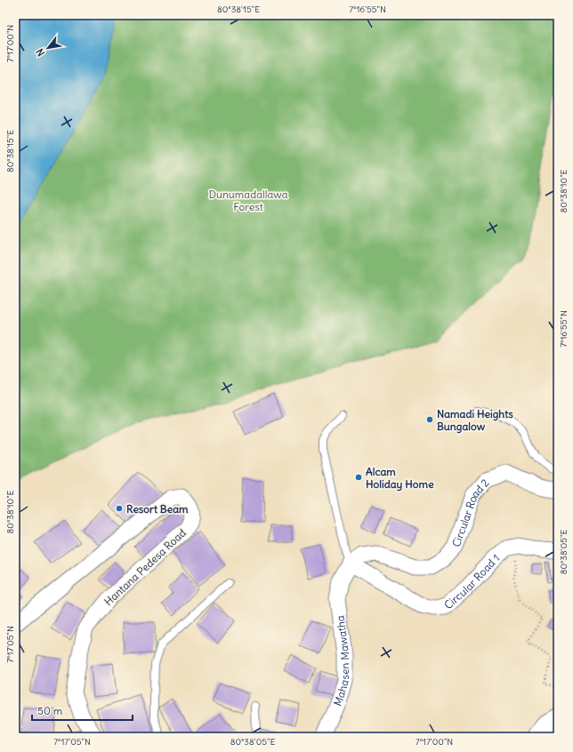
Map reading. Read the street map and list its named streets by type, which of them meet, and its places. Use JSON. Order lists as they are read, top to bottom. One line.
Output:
{"streets":{"street":["Circular Road 2","Hantana Pedesa Road","Circular Road 1","Mahasen Mawatha"]},"crossings":[["Circular Road 2","Circular Road 1"],["Circular Road 2","Mahasen Mawatha"],["Circular Road 1","Mahasen Mawatha"]],"parks":["Dunumadallawa Forest"],"places":["Namadi Heights Bungalow","Alcam Holiday Home","Resort Beam"],"scale_bar":"50 m","north":"bottom left","coordinates":["80°38'15\"E","7°16'55\"N","7°17'00\"N","80°38'10\"E","80°38'05\"E","7°17'05\"N"]}
